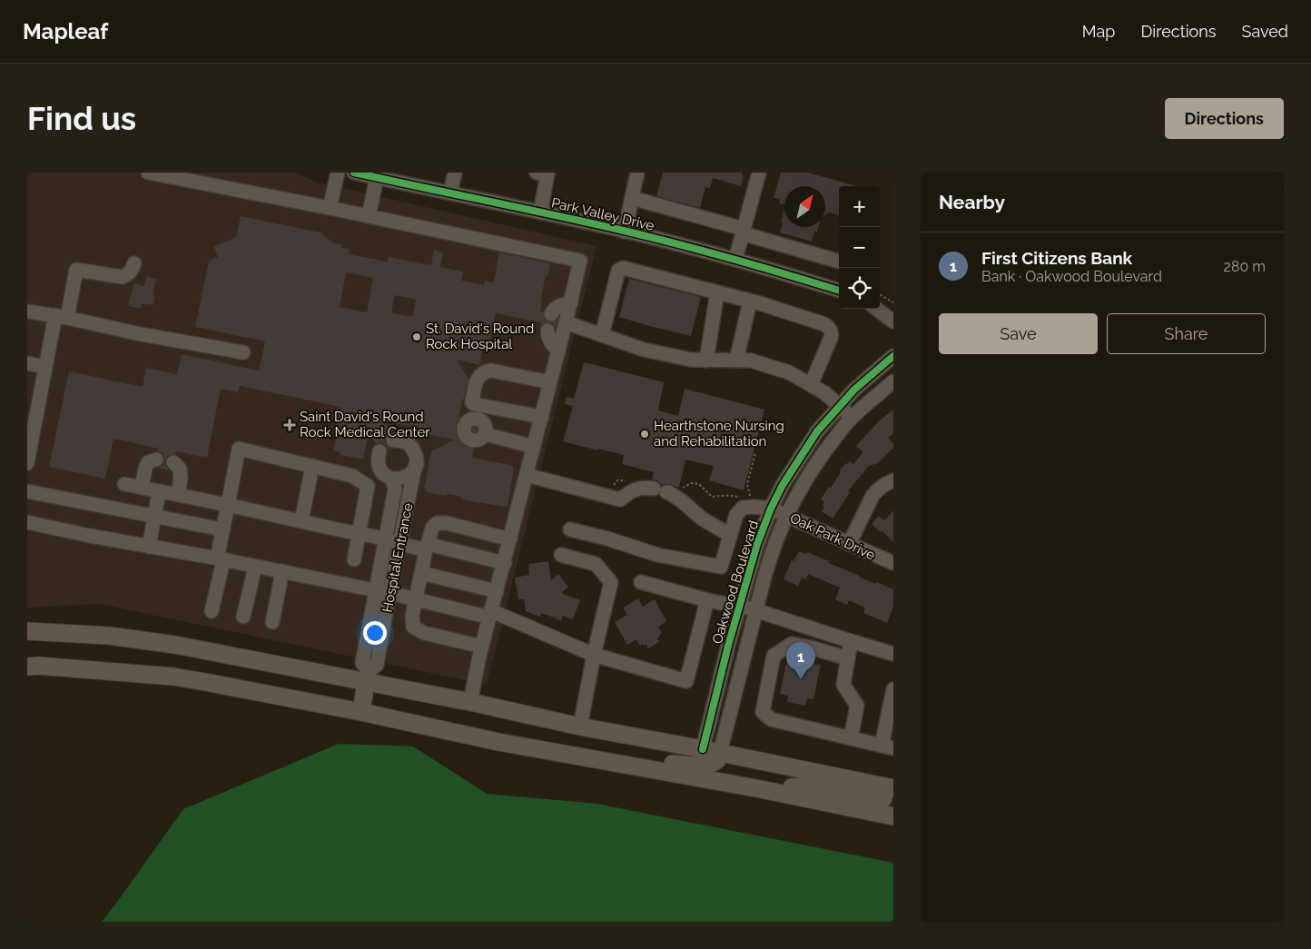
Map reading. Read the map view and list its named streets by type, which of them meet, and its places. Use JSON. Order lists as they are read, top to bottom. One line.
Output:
{"streets":{"street":["Park Valley Drive","Oak Park Drive","Hospital Entrance","Oakwood Boulevard"]},"crossings":[["Oak Park Drive","Oakwood Boulevard"]],"places":{"other":["St. David's Round Rock Hospital","Hearthstone Nursing and Rehabilitation"],"health":["Saint David's Round Rock Medical Center"]},"north":"top right","page":{"header":"Mapleaf","nav":["Map","Directions","Saved"],"buttons":["Directions",["Save","Share"]],"title":"Find us","heading":"Nearby","map_buttons":["+","−"],"list":[{"mark":"1","name":"First Citizens Bank","note":"Bank · Oakwood Boulevard","value":"280 m"}],"pins":"1"}}
